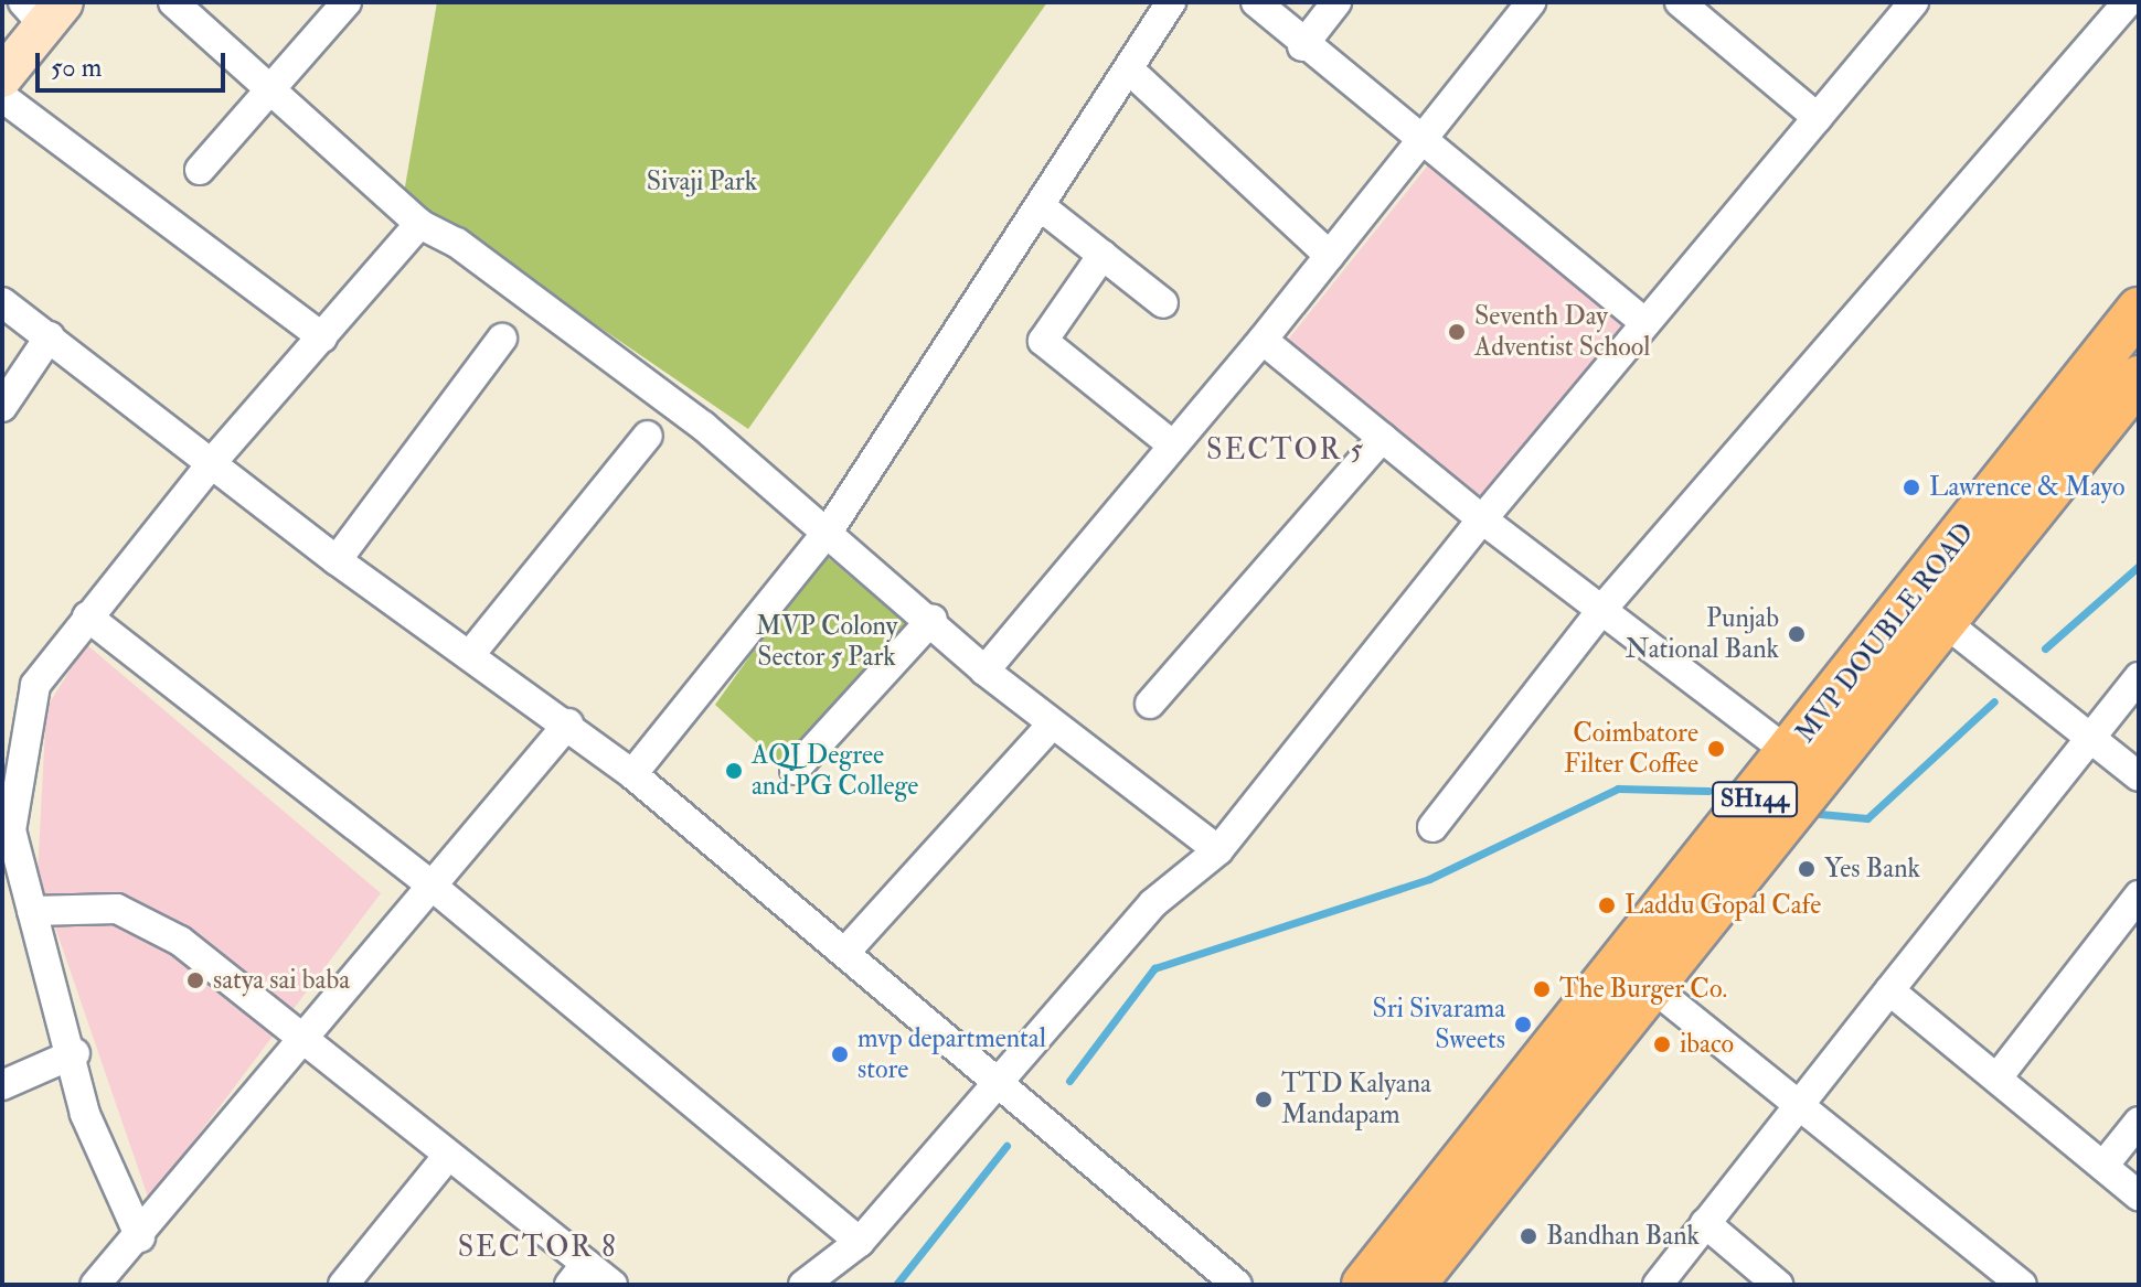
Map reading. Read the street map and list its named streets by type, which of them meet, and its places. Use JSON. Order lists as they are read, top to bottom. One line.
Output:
{"streets":{"main road":["MVP DOUBLE ROAD","SH144"]},"districts":["SECTOR 5","SECTOR 8"],"parks":["Sivaji Park","MVP Colony Sector 5 Park"],"places":["Seventh Day Adventist School","Lawrence & Mayo","Punjab National Bank","Coimbatore Filter Coffee","AQJ Degree and PG College","Yes Bank","Laddu Gopal Cafe","satya sai baba","The Burger Co.","Sri Sivarama Sweets","ibaco","mvp departmental store","TTD Kalyana Mandapam","Bandhan Bank"],"scale_bar":"50 m"}
